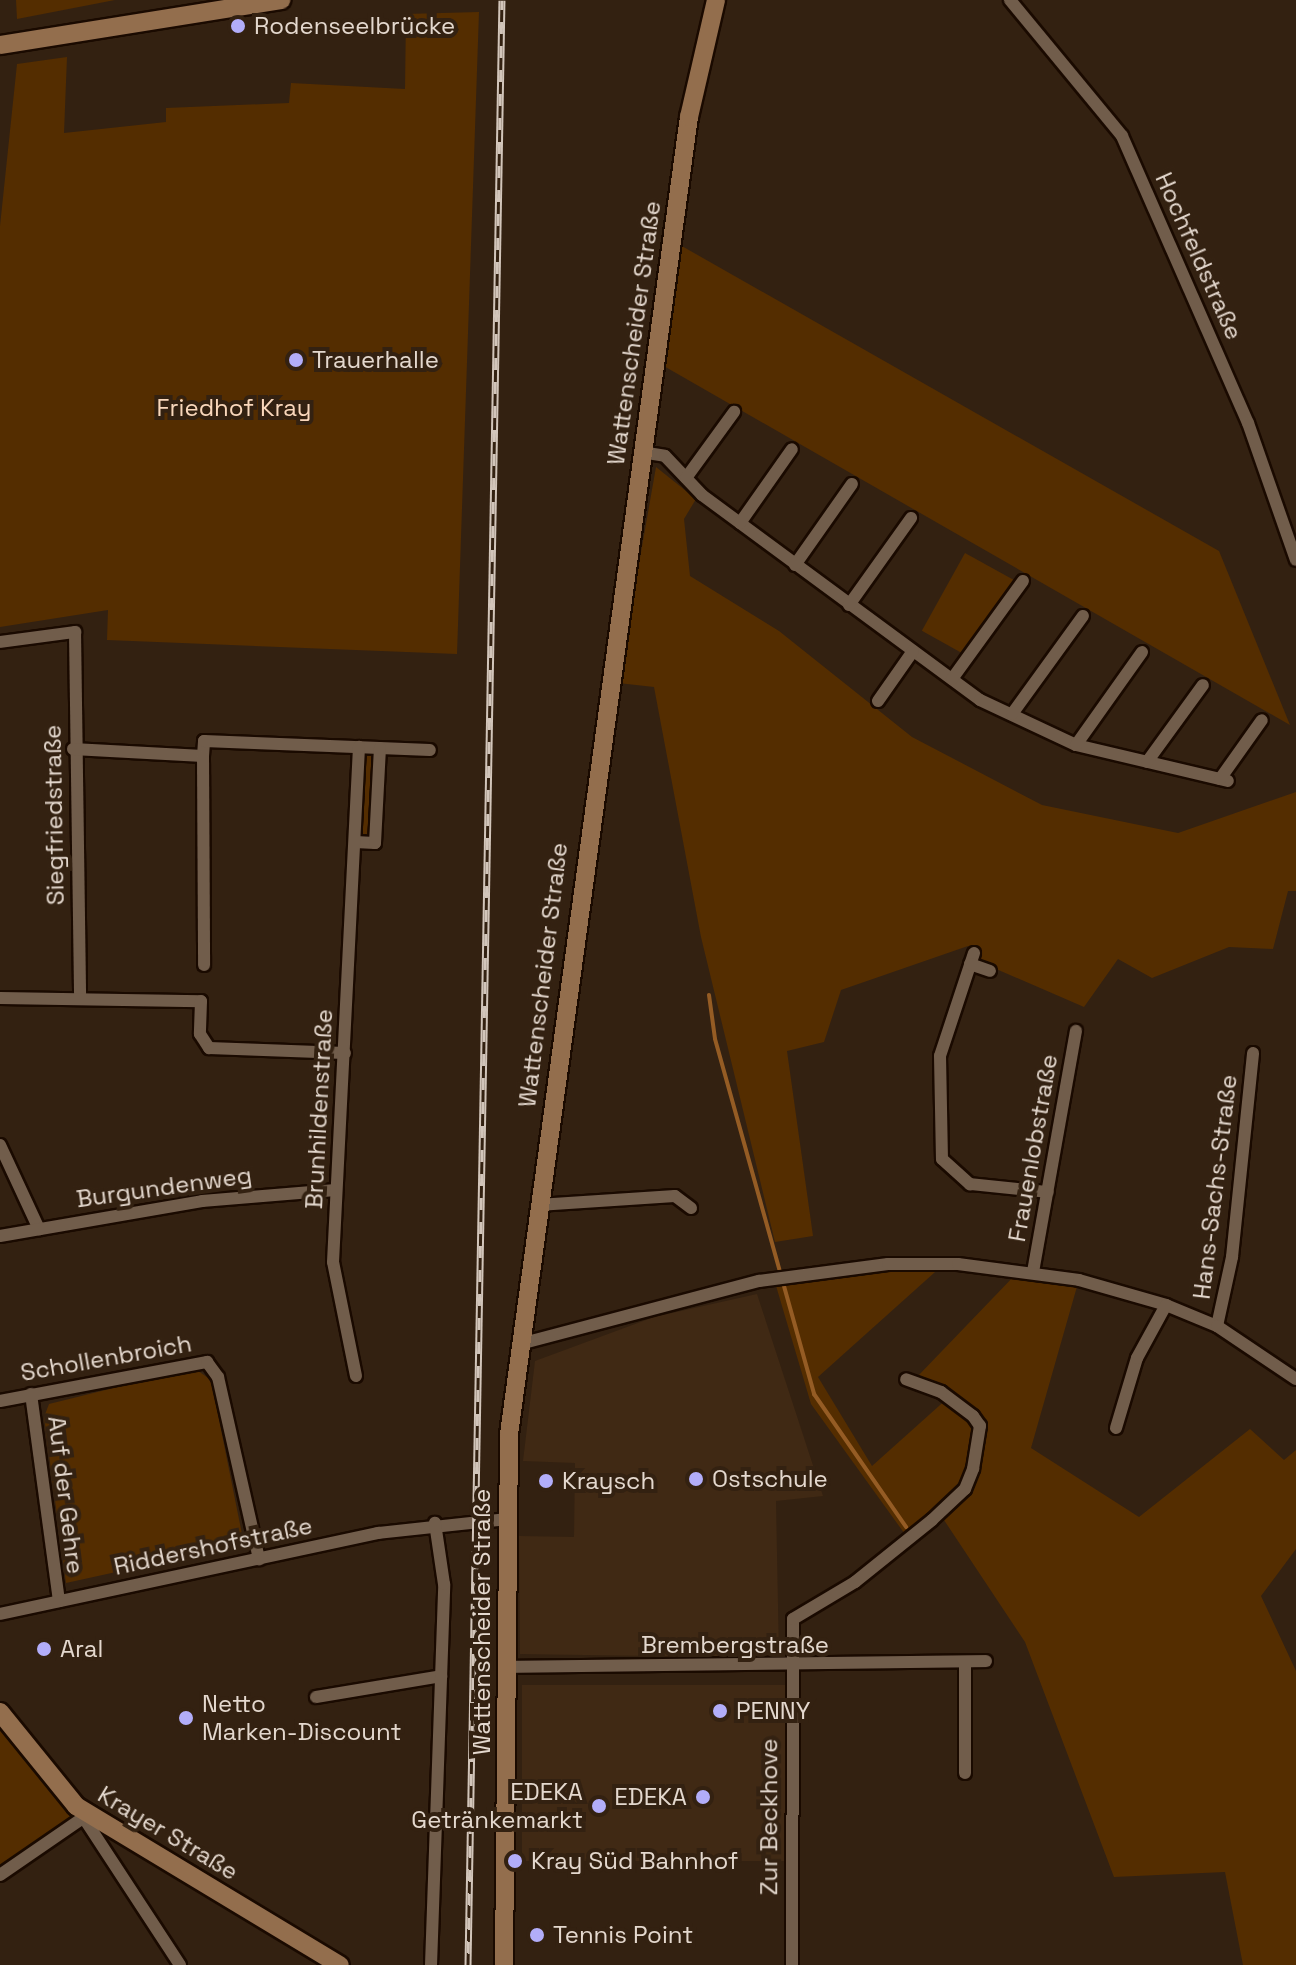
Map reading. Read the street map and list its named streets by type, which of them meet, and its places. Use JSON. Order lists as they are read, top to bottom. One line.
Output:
{"streets":{"main road":["Wattenscheider Straße","Krayer Straße"],"street":["Hochfeldstraße","Siegfriedstraße","Brunhildenstraße","Frauenlobstraße","Burgundenweg","Hans-Sachs-Straße","Schollenbroich","Auf der Gehre","Riddershofstraße","Brembergstraße","Zur Beckhove"]},"crossings":[["Wattenscheider Straße","Riddershofstraße"],["Wattenscheider Straße","Brembergstraße"],["Brunhildenstraße","Burgundenweg"],["Schollenbroich","Auf der Gehre"],["Schollenbroich","Riddershofstraße"],["Auf der Gehre","Riddershofstraße"],["Brembergstraße","Zur Beckhove"]],"parks":["Friedhof Kray"],"places":["Rodenseelbrücke","Trauerhalle","Ostschule","Kraysch","Aral","PENNY","Netto Marken-Discount","EDEKA","EDEKA Getränkemarkt","Kray Süd Bahnhof","Tennis Point"]}
